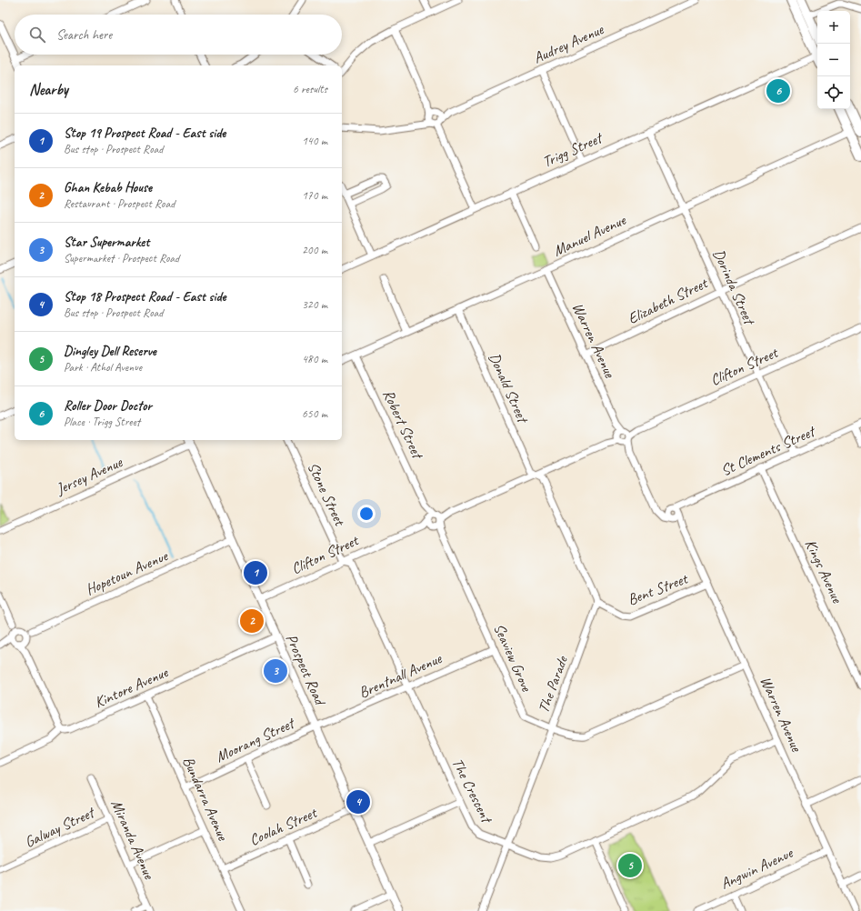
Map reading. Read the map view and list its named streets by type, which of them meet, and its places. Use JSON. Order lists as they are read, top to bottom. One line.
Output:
{"streets":{"main road":["Prospect Road"],"street":["Audrey Avenue","Trigg Street","Manuel Avenue","Dorinda Street","Elizabeth Street","Warren Avenue","Clifton Street","Donald Street","Robert Street","St Clements Street","Jersey Avenue","Stone Street","Kings Avenue","Hopetoun Avenue","Bent Street","Seaview Grove","Brentnall Avenue","The Parade","Kintore Avenue","Moorang Street","The Crescent","Bundarra Avenue","Coolah Street","Galway Street","Miranda Avenue","Angwin Avenue"]},"crossings":[["Trigg Street","Dorinda Street"],["Manuel Avenue","Dorinda Street"],["Manuel Avenue","Warren Avenue"],["Manuel Avenue","Donald Street"],["Manuel Avenue","Robert Street"],["Dorinda Street","Elizabeth Street"],["Dorinda Street","Clifton Street"],["Dorinda Street","St Clements Street"],["Elizabeth Street","Warren Avenue"],["Warren Avenue","Clifton Street"],["Warren Avenue","St Clements Street"],["Warren Avenue","Bent Street"],["Warren Avenue","Seaview Grove"],["Warren Avenue","The Crescent"],["Warren Avenue","Angwin Avenue"],["Clifton Street","Donald Street"],["Clifton Street","Robert Street"],["Clifton Street","Stone Street"],["Clifton Street","Seaview Grove"],["Clifton Street","Prospect Road"],["Clifton Street","The Crescent"],["Robert Street","Seaview Grove"],["St Clements Street","Kings Avenue"],["Jersey Avenue","Prospect Road"],["Stone Street","The Crescent"],["Hopetoun Avenue","Prospect Road"],["Bent Street","The Parade"],["Seaview Grove","Brentnall Avenue"],["Seaview Grove","The Parade"],["Prospect Road","Brentnall Avenue"],["Prospect Road","Kintore Avenue"],["Prospect Road","Moorang Street"],["Prospect Road","Coolah Street"],["Brentnall Avenue","Moorang Street"],["Brentnall Avenue","The Crescent"],["The Parade","The Crescent"],["Kintore Avenue","Bundarra Avenue"],["Moorang Street","Bundarra Avenue"],["Bundarra Avenue","Coolah Street"],["Galway Street","Miranda Avenue"]],"page":{"map_buttons":["+","−"],"search":"Search here","heading":["Nearby","6 results"],"pins":["6","1","2","3","4","5"],"list":[{"mark":"1","name":"Stop 19 Prospect Road - East side","note":"Bus stop · Prospect Road","value":"140 m"},{"mark":"2","name":"Ghan Kebab House","note":"Restaurant · Prospect Road","value":"170 m"},{"mark":"3","name":"Star Supermarket","note":"Supermarket · Prospect Road","value":"200 m"},{"mark":"4","name":"Stop 18 Prospect Road - East side","note":"Bus stop · Prospect Road","value":"320 m"},{"mark":"5","name":"Dingley Dell Reserve","note":"Park · Athol Avenue","value":"480 m"},{"mark":"6","name":"Roller Door Doctor","note":"Place · Trigg Street","value":"650 m"}]}}
